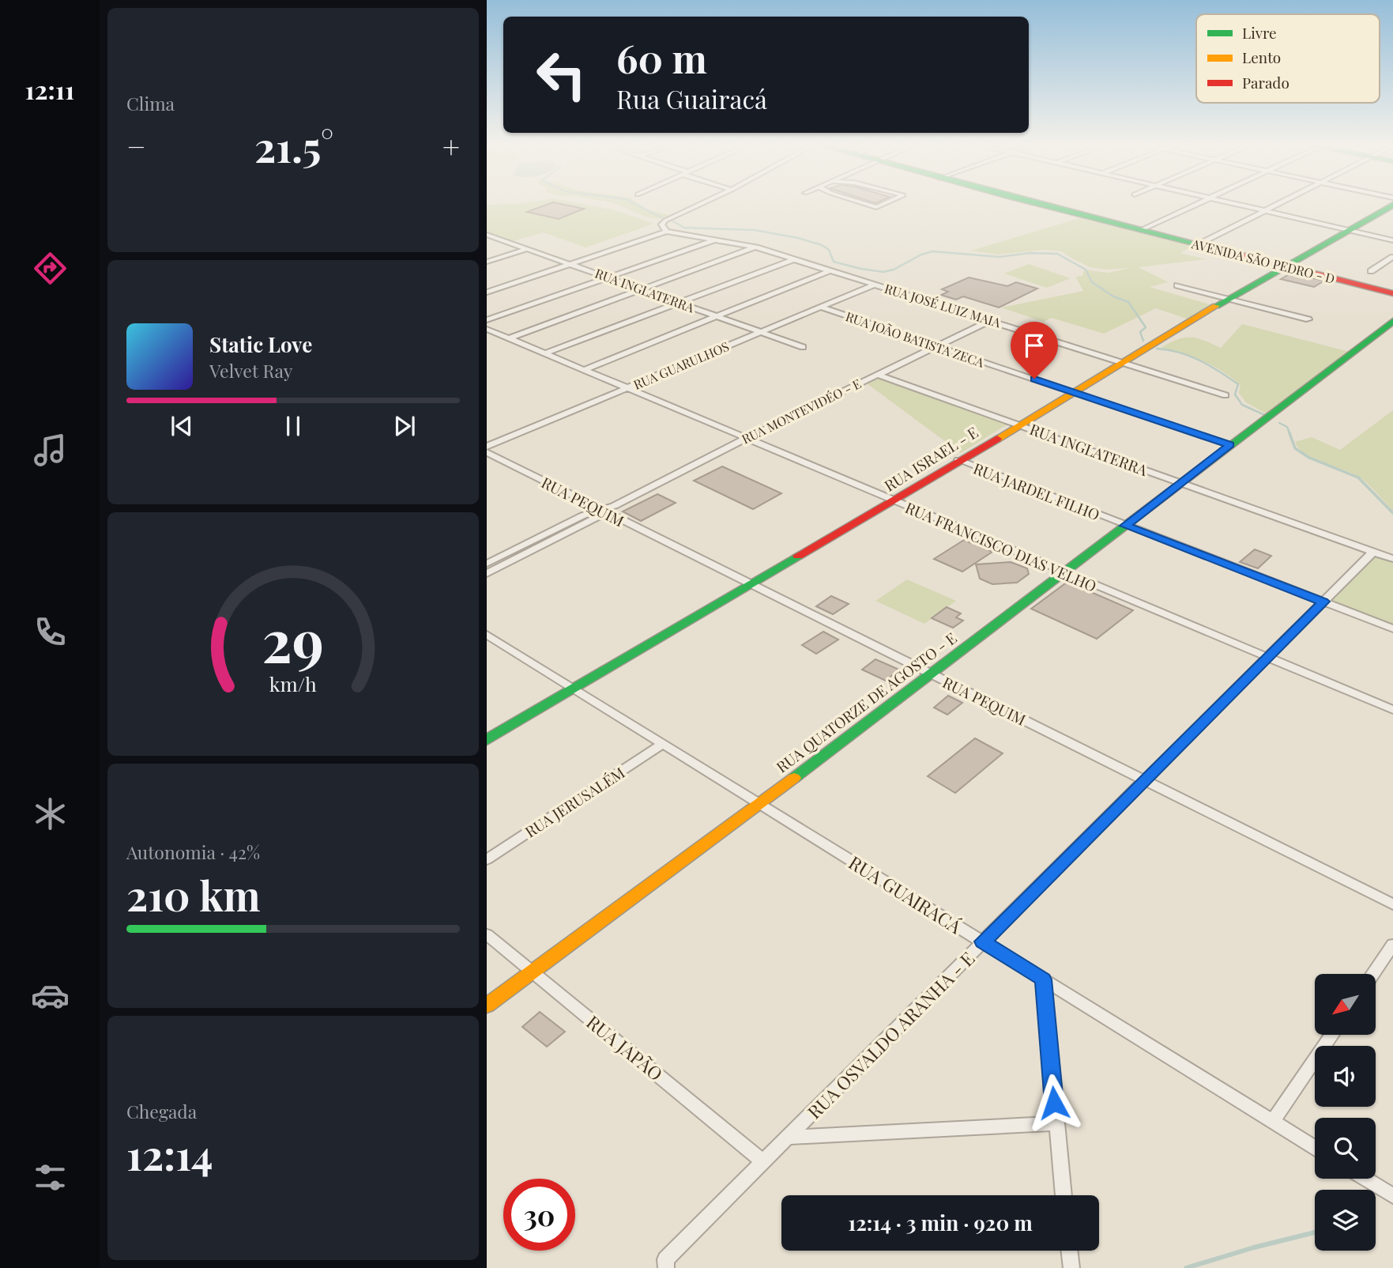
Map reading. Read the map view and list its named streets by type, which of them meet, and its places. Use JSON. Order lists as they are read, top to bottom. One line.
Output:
{"streets":{"street":["AVENIDA SÃO PEDRO - D","RUA INGLATERRA","RUA JOSÉ LUIZ MAIA","RUA JOÃO BATISTA ZECA","RUA GUARULHOS","RUA MONTEVIDÉO - E","RUA ISRAEL - E","RUA JARDEL FILHO","RUA PEQUIM","RUA FRANCISCO DIAS VELHO","RUA QUATORZE DE AGOSTO - E","RUA JERUSALÉM","RUA GUAIRACÁ","RUA OSVALDO ARANHA - E","RUA JAPÃO"]},"crossings":[["AVENIDA SÃO PEDRO - D","RUA ISRAEL - E"],["RUA INGLATERRA","RUA GUARULHOS"],["RUA INGLATERRA","RUA MONTEVIDÉO - E"],["RUA INGLATERRA","RUA ISRAEL - E"],["RUA INGLATERRA","RUA QUATORZE DE AGOSTO - E"],["RUA INGLATERRA","RUA OSVALDO ARANHA - E"],["RUA JOSÉ LUIZ MAIA","RUA GUARULHOS"],["RUA JOSÉ LUIZ MAIA","RUA MONTEVIDÉO - E"],["RUA JOSÉ LUIZ MAIA","RUA ISRAEL - E"],["RUA JOÃO BATISTA ZECA","RUA GUARULHOS"],["RUA JOÃO BATISTA ZECA","RUA MONTEVIDÉO - E"],["RUA JOÃO BATISTA ZECA","RUA ISRAEL - E"],["RUA JOÃO BATISTA ZECA","RUA QUATORZE DE AGOSTO - E"],["RUA GUARULHOS","RUA FRANCISCO DIAS VELHO"],["RUA MONTEVIDÉO - E","RUA PEQUIM"],["RUA MONTEVIDÉO - E","RUA FRANCISCO DIAS VELHO"],["RUA ISRAEL - E","RUA JARDEL FILHO"],["RUA ISRAEL - E","RUA PEQUIM"],["RUA ISRAEL - E","RUA FRANCISCO DIAS VELHO"],["RUA ISRAEL - E","RUA GUAIRACÁ"],["RUA JARDEL FILHO","RUA QUATORZE DE AGOSTO - E"],["RUA JARDEL FILHO","RUA OSVALDO ARANHA - E"],["RUA PEQUIM","RUA QUATORZE DE AGOSTO - E"],["RUA PEQUIM","RUA OSVALDO ARANHA - E"],["RUA FRANCISCO DIAS VELHO","RUA QUATORZE DE AGOSTO - E"],["RUA FRANCISCO DIAS VELHO","RUA OSVALDO ARANHA - E"],["RUA QUATORZE DE AGOSTO - E","RUA GUAIRACÁ"],["RUA QUATORZE DE AGOSTO - E","RUA JAPÃO"],["RUA JERUSALÉM","RUA GUAIRACÁ"],["RUA GUAIRACÁ","RUA OSVALDO ARANHA - E"],["RUA OSVALDO ARANHA - E","RUA JAPÃO"]],"legend":["Livre","Lento","Parado"],"north":"bottom left","page":{"tabs":"12:11","tile":["Clima",["Autonomia · 42%","210 km"],["Chegada","12:14"]],"turn":["60 m","Rua Guairacá"],"heat":["−","21.5°","+"],"song":["Static Love","Velvet Ray"],"limit":"30","trip":"12:14 · 3 min · 920 m","gauge":["29","km/h"]}}
